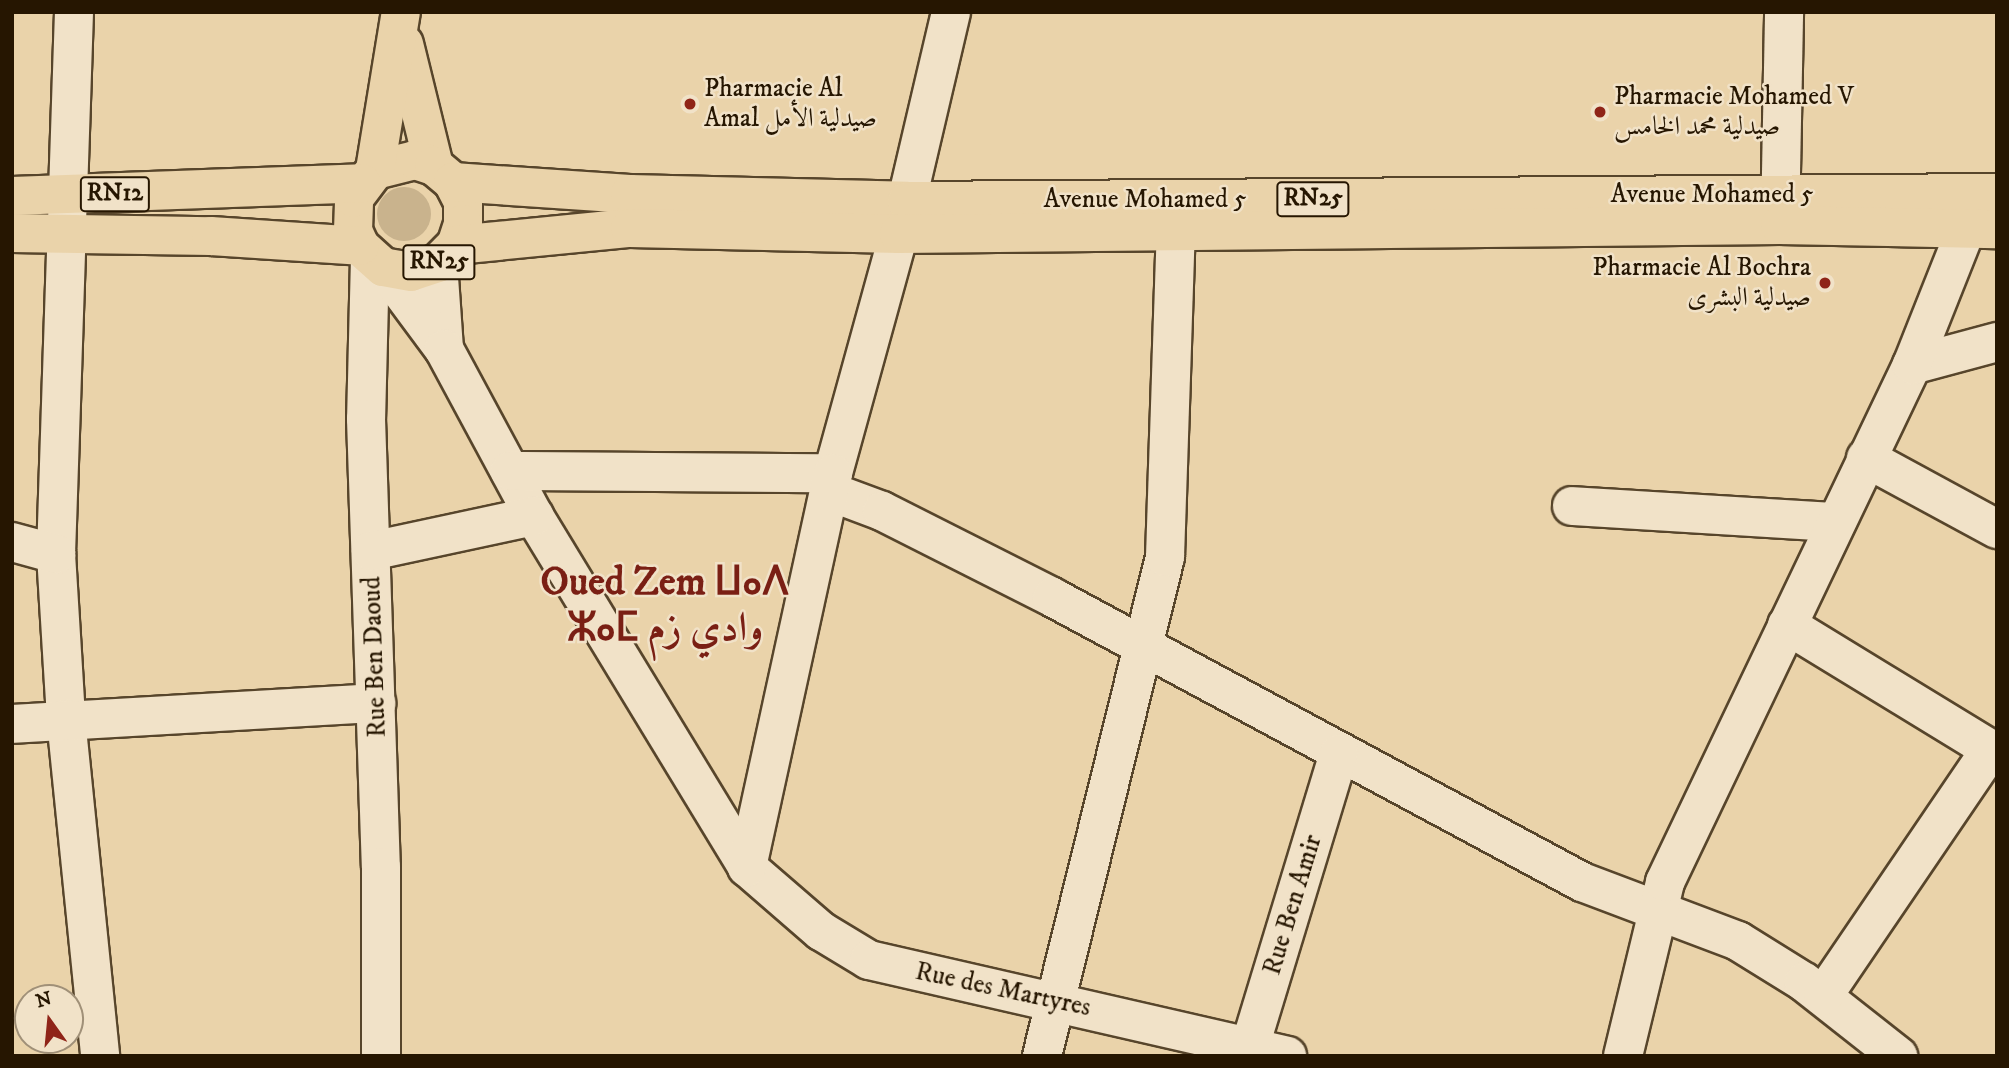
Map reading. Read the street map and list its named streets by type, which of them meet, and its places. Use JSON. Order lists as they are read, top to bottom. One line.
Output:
{"streets":{"main road":["RN12","Avenue Mohamed 5","RN25"],"street":["Rue Ben Daoud","Rue Ben Amir","Rue des Martyres"]},"crossings":[["RN12","RN25"],["RN12","Rue Ben Daoud"],["RN12","Rue des Martyres"],["Avenue Mohamed 5","RN25"],["RN25","Rue Ben Daoud"],["RN25","Rue des Martyres"],["Rue Ben Daoud","Rue des Martyres"],["Rue Ben Amir","Rue des Martyres"]],"districts":["Oued Zem ⵡⴰⴷ ⵣⴰⵎ وادي زم"],"places":["Pharmacie Al Amal صيدلية الأمل","Pharmacie Mohamed V صيدلية محمد الخامس","Pharmacie Al Bochra صيدلية البشرى"],"north":"top"}
